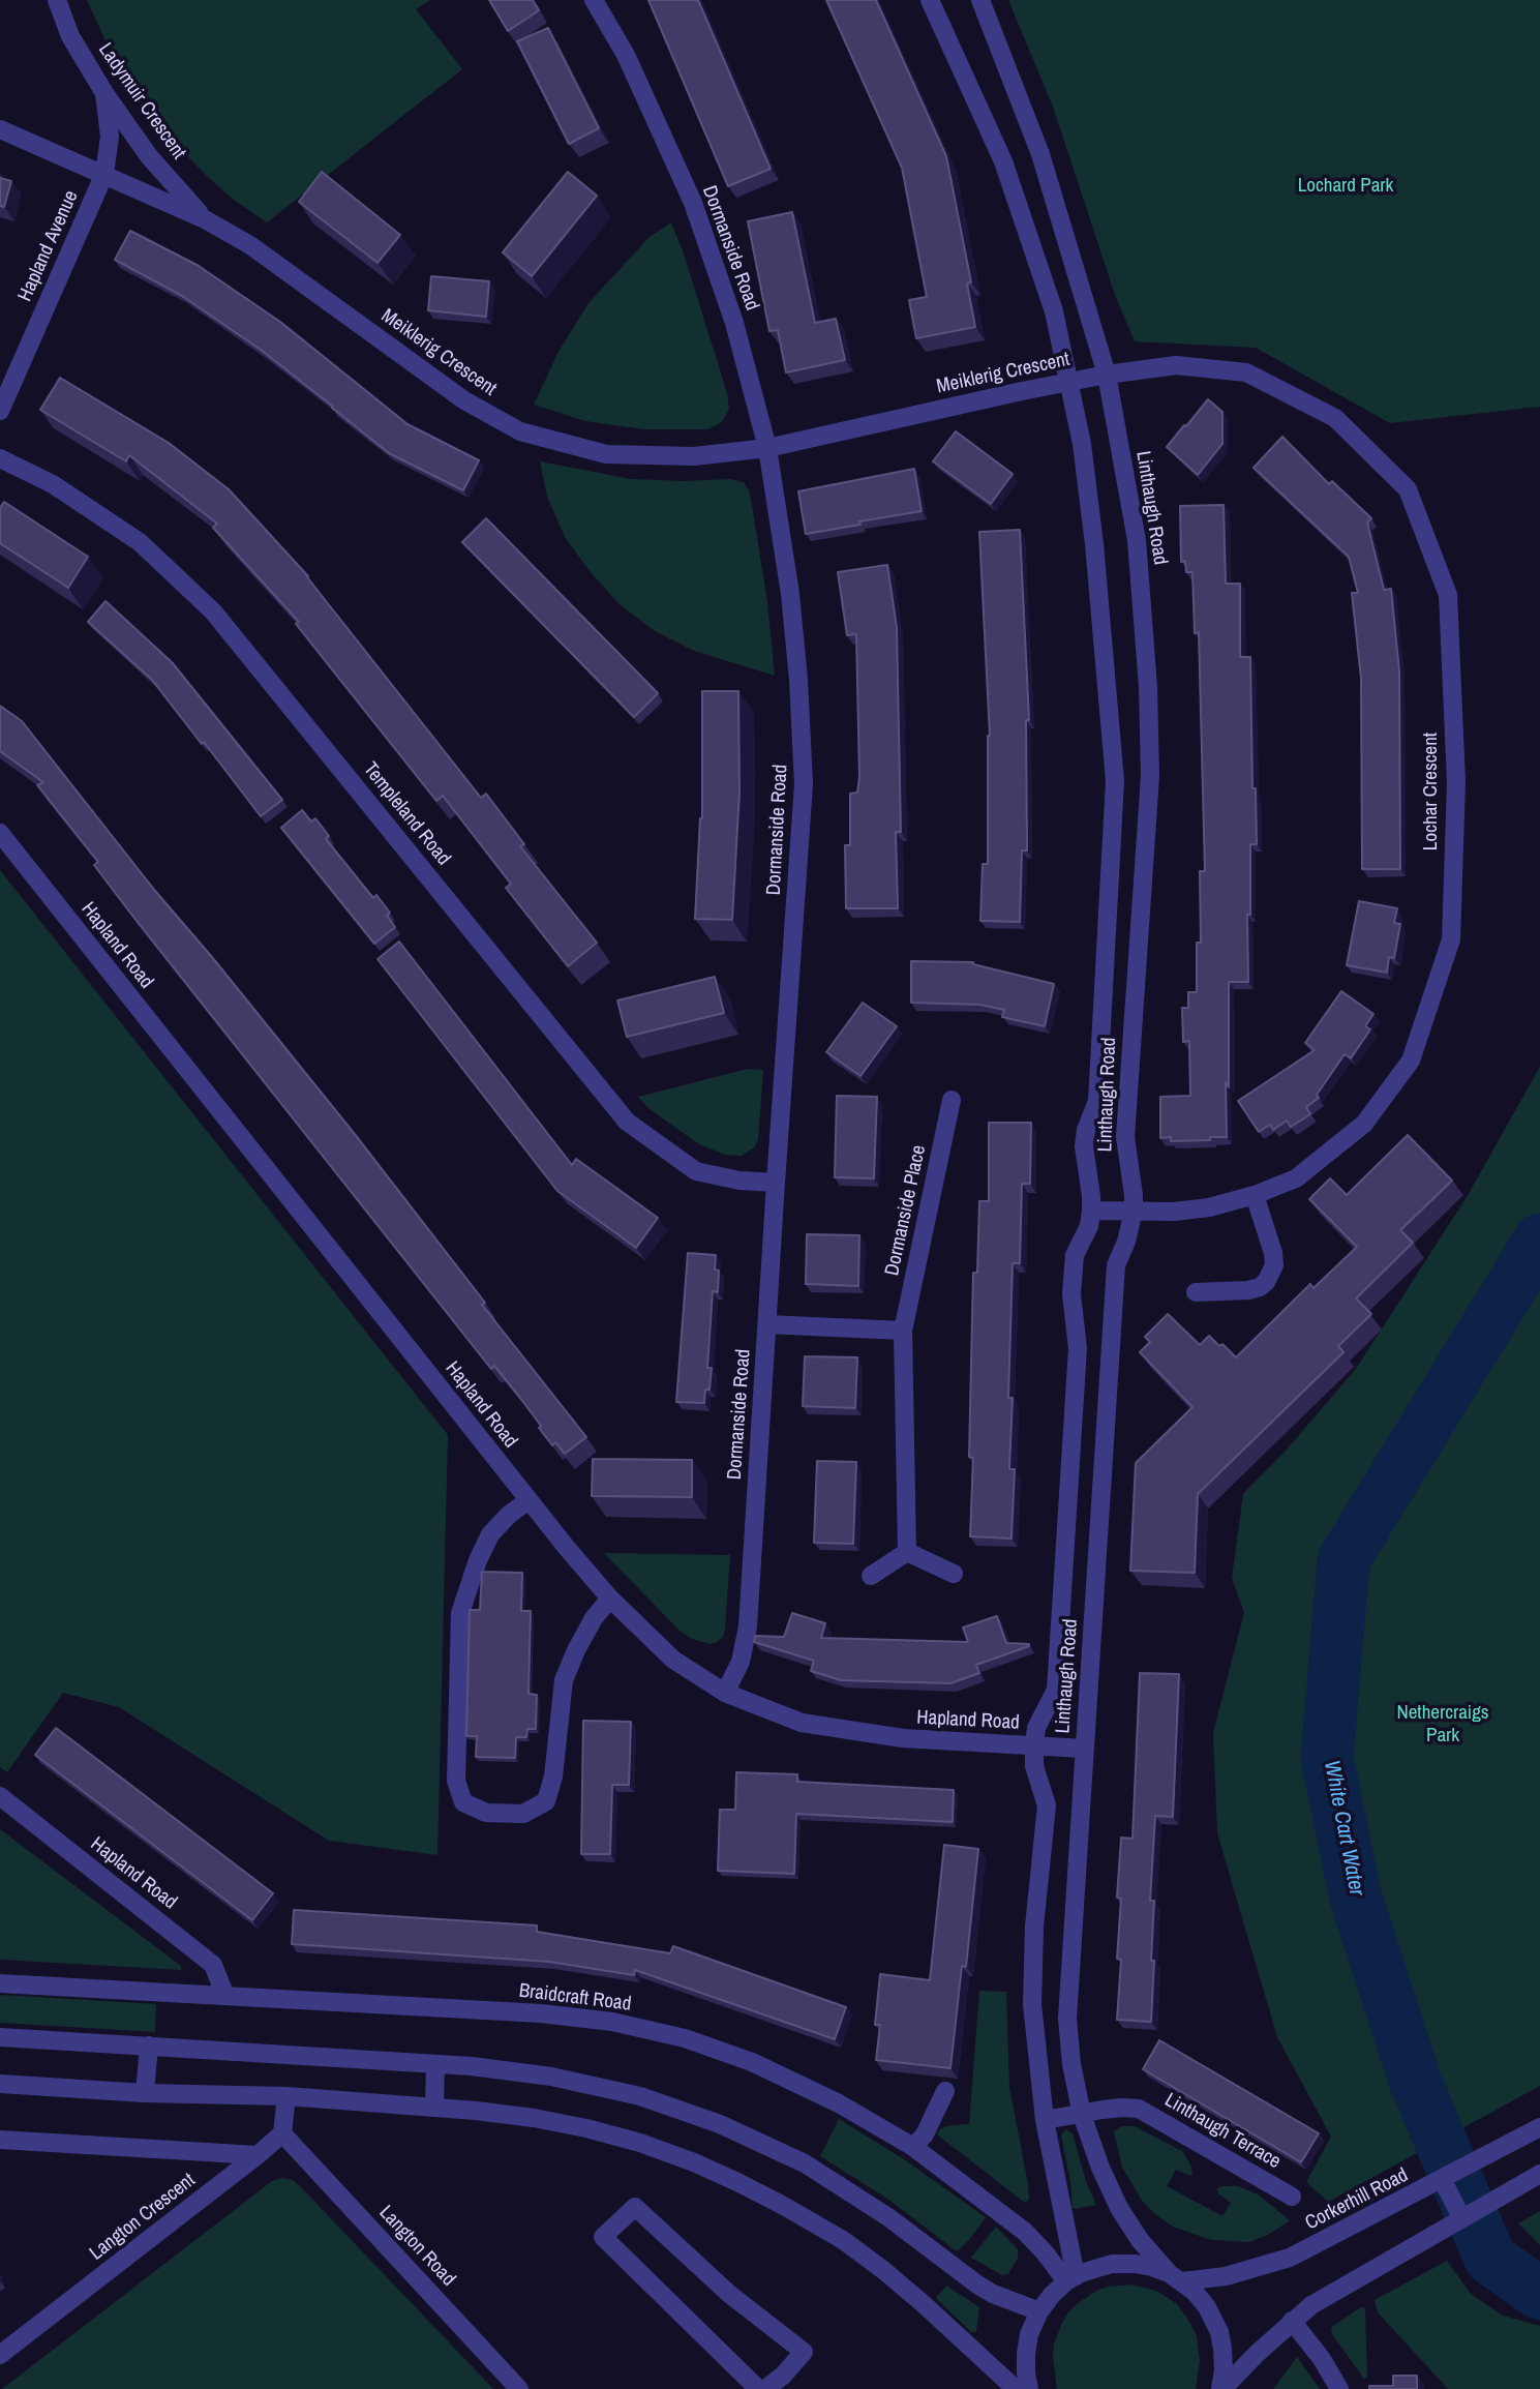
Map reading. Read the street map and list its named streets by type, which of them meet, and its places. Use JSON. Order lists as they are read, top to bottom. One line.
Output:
{"streets":{"street":["Ladymuir Crescent","Hapland Avenue","Dormanside Road","Meiklerig Crescent","Linthaugh Road","Lochar Crescent","Templeland Road","Hapland Road","Dormanside Place","Braidcraft Road","Linthaugh Terrace","Corkerhill Road","Langton Crescent","Langton Road"]},"crossings":[["Ladymuir Crescent","Hapland Avenue"],["Ladymuir Crescent","Meiklerig Crescent"],["Hapland Avenue","Meiklerig Crescent"],["Dormanside Road","Meiklerig Crescent"],["Dormanside Road","Templeland Road"],["Dormanside Road","Hapland Road"],["Meiklerig Crescent","Linthaugh Road"],["Meiklerig Crescent","Lochar Crescent"],["Linthaugh Road","Lochar Crescent"],["Linthaugh Road","Hapland Road"],["Linthaugh Road","Braidcraft Road"],["Linthaugh Road","Linthaugh Terrace"],["Linthaugh Road","Corkerhill Road"],["Hapland Road","Braidcraft Road"],["Langton Crescent","Langton Road"]],"water":["White Cart Water"],"parks":["Lochard Park","Nethercraigs Park"]}
